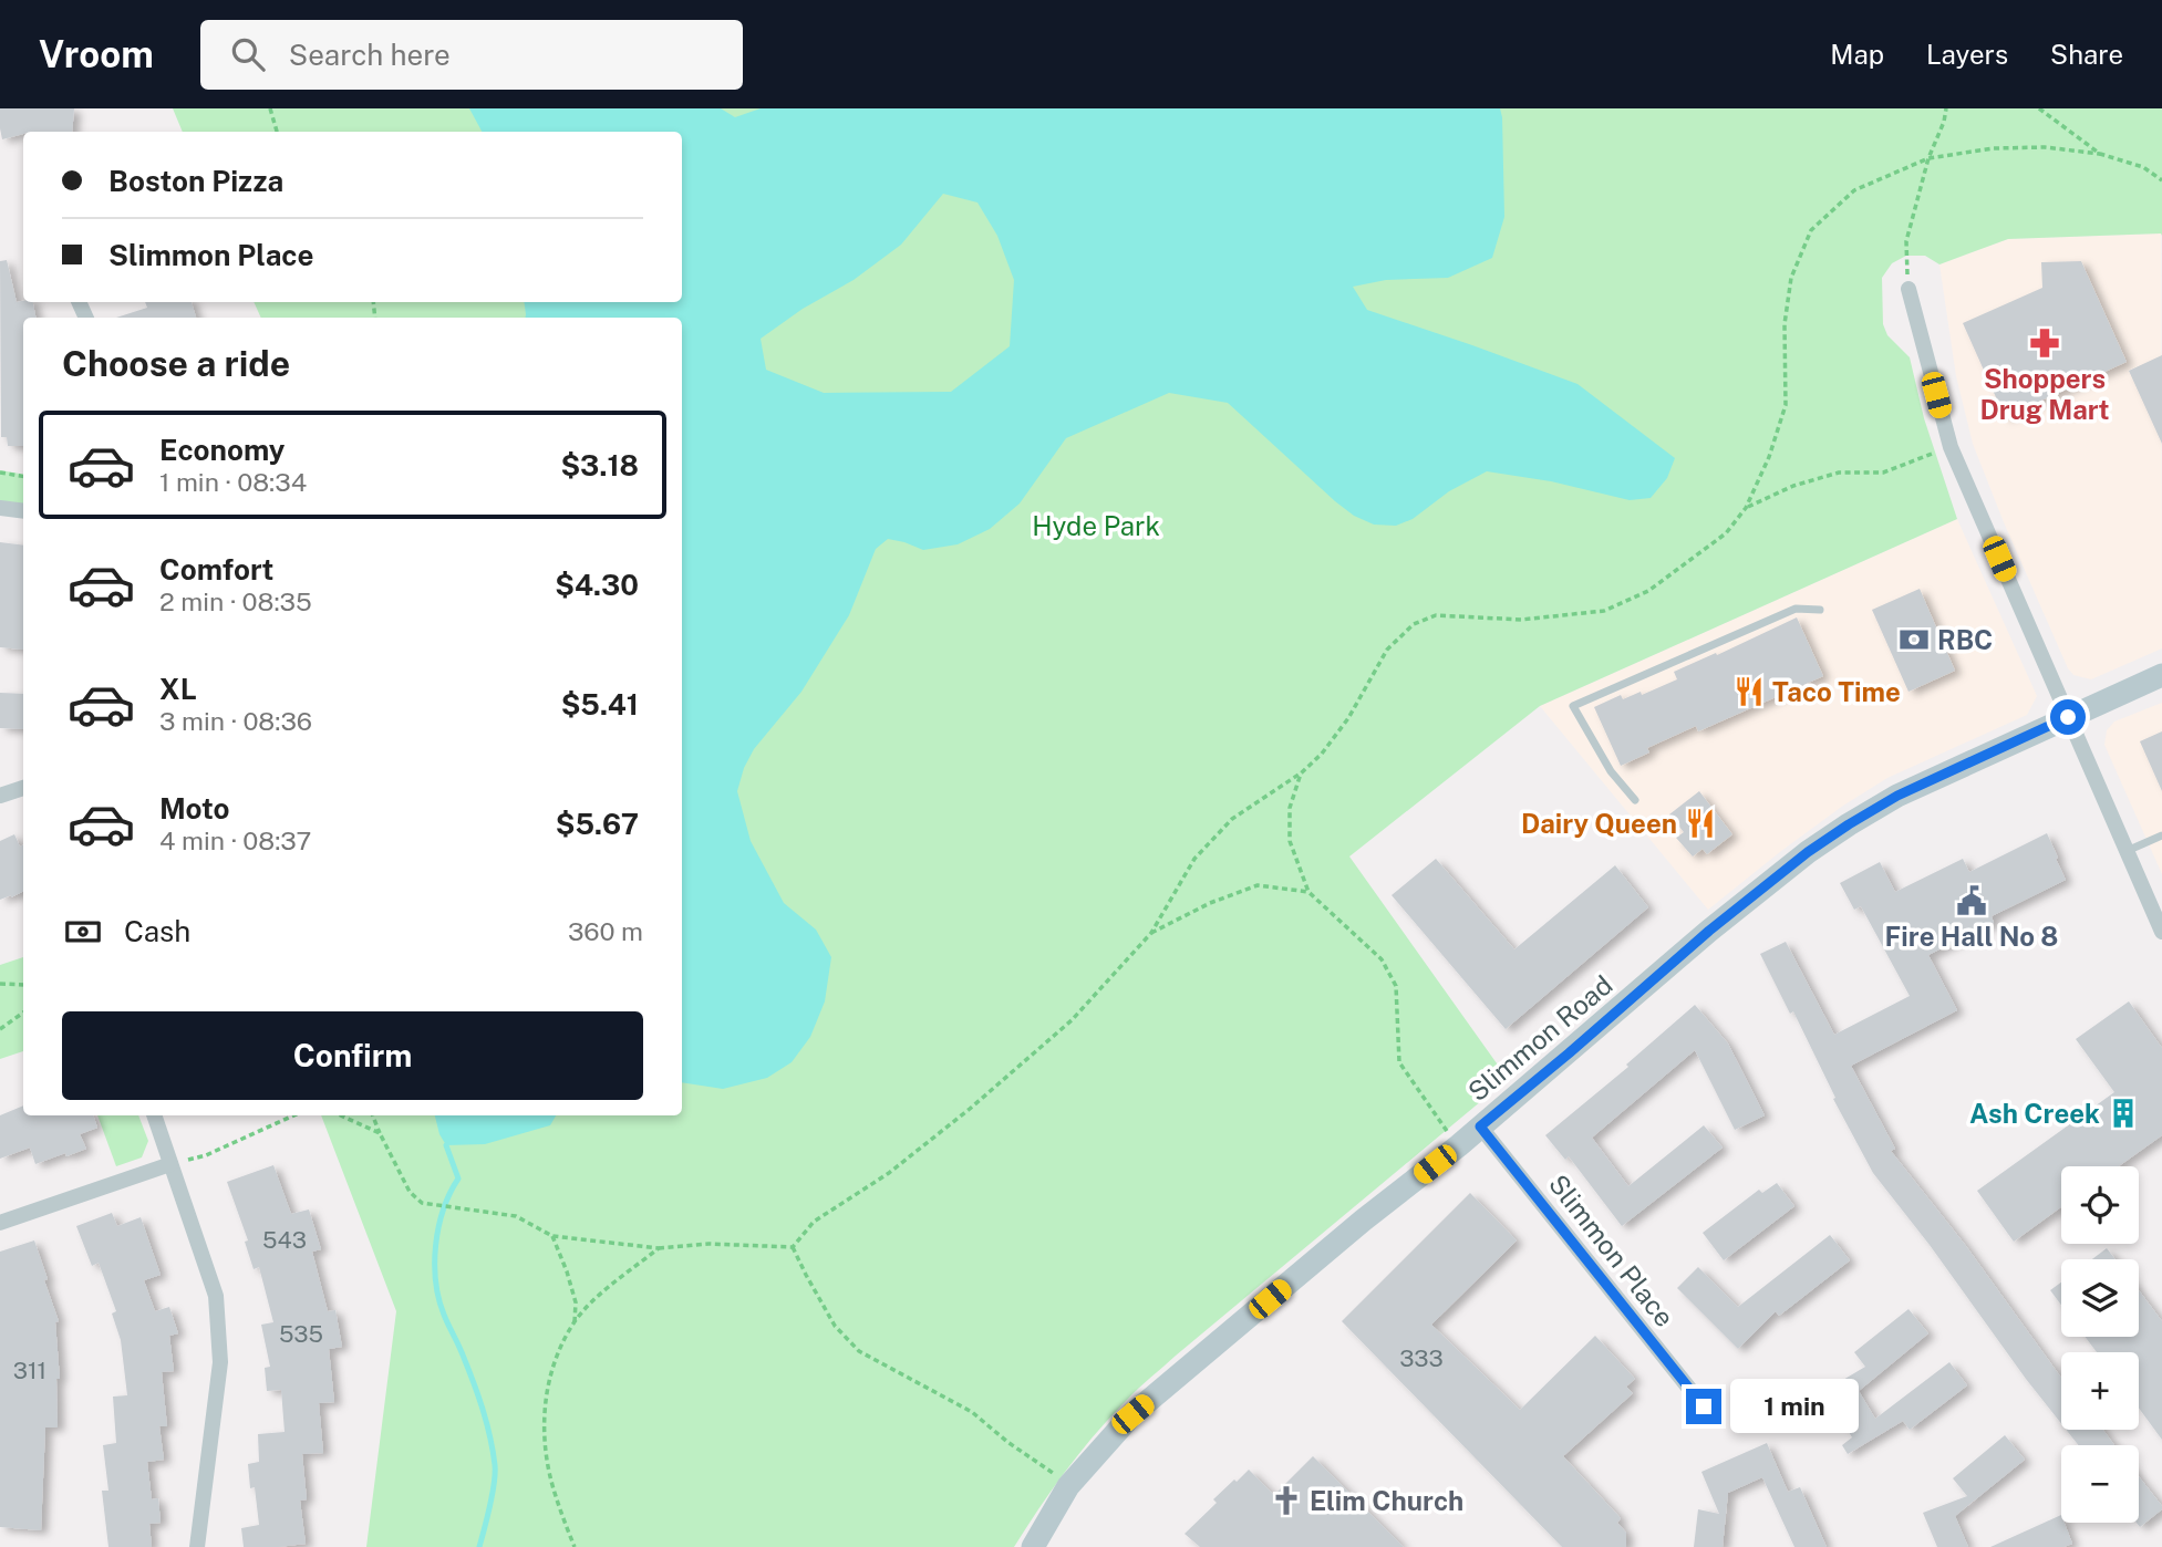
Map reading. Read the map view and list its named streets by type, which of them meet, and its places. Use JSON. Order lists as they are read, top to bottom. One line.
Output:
{"streets":{"street":["Slimmon Road","Slimmon Place"]},"crossings":[["Slimmon Road","Slimmon Place"]],"parks":["Hyde Park"],"places":{"pharmacy":["Shoppers Drug Mart"],"bank":["RBC"],"restaurant":["Taco Time","Dairy Queen"],"public building":["Fire Hall No 8"],"building":["Ash Creek"],"church":["Elim Church"]},"house_numbers":["543","535","333","311"],"page":{"header":"Vroom","search":"Search here","nav":["Map","Layers","Share"],"banner":["Boston Pizza","Slimmon Place"],"heading":"Choose a ride","list":[{"name":"Economy","note":"1 min · 08:34","value":"$3.18"},{"name":"Comfort","note":"2 min · 08:35","value":"$4.30"},{"name":"XL","note":"3 min · 08:36","value":"$5.41"},{"name":"Moto","note":"4 min · 08:37","value":"$5.67"}],"pay":["Cash","360 m"],"buttons":"Confirm","map_buttons":["+","−"],"bubble":"1 min"}}
